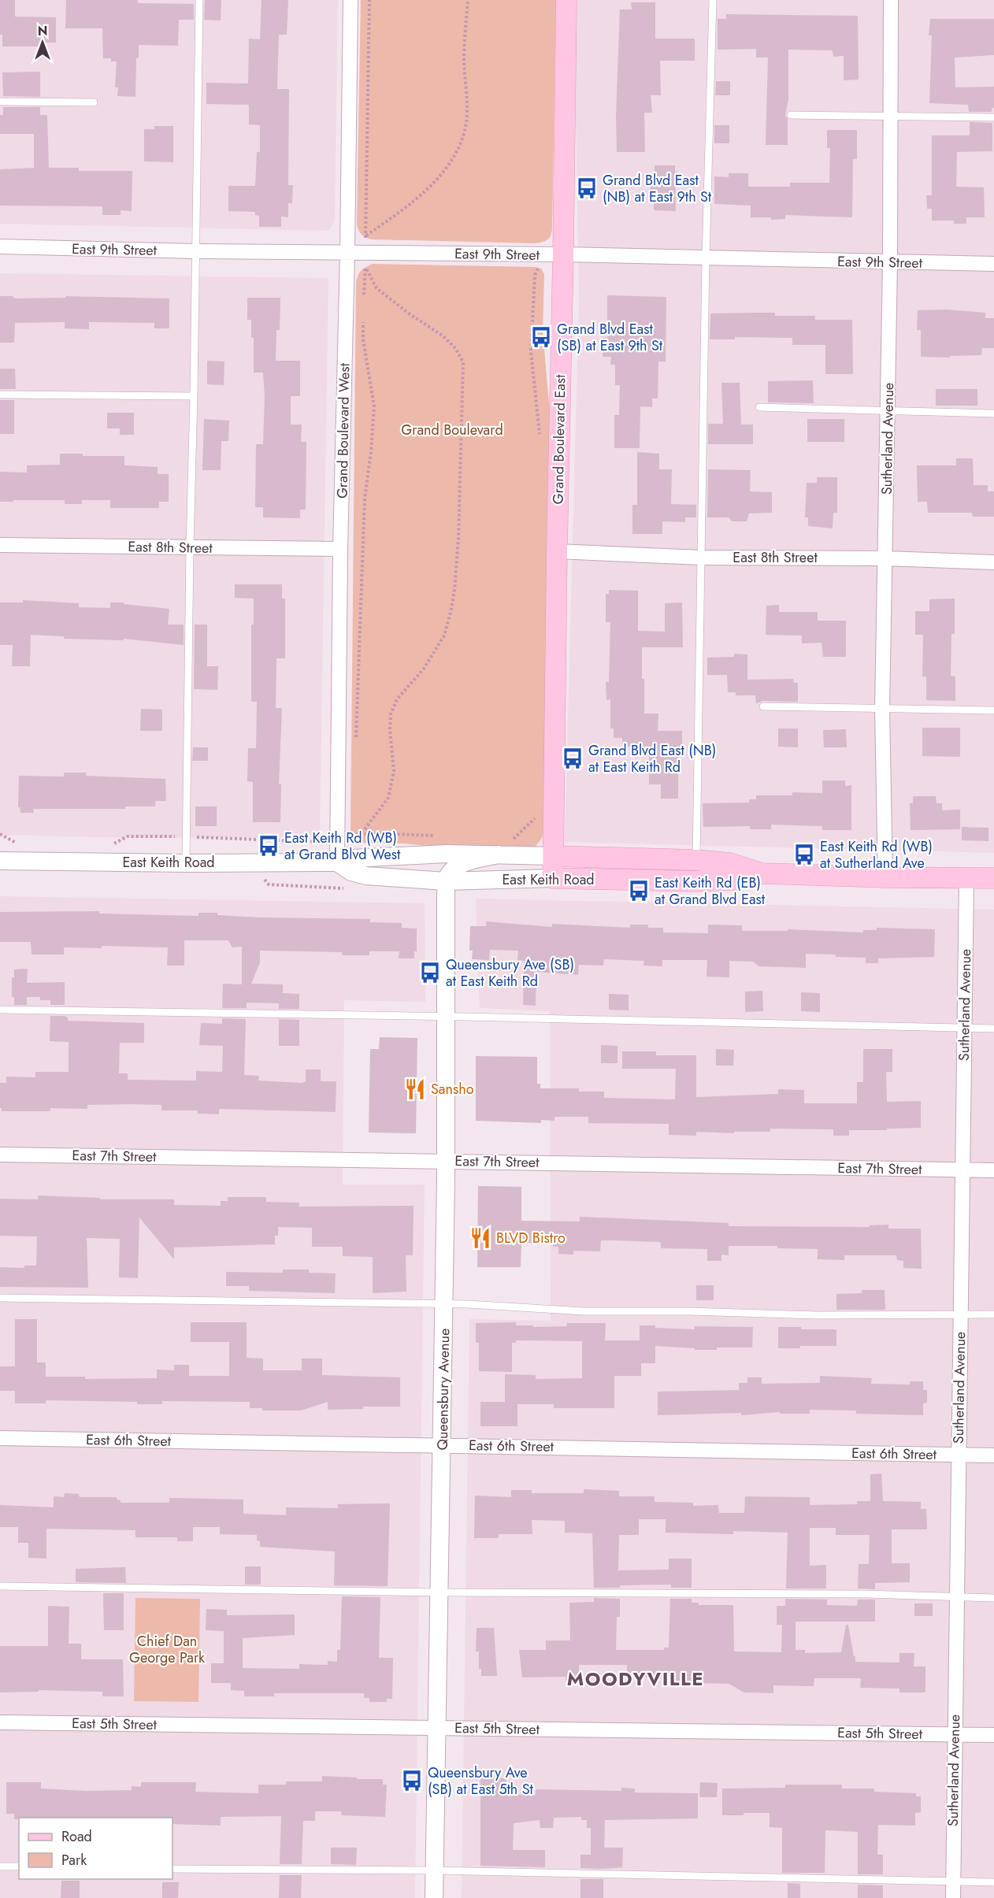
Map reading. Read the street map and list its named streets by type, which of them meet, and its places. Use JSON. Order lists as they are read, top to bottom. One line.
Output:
{"streets":{"main road":["Grand Boulevard East","East Keith Road"],"street":["East 9th Street","Grand Boulevard West","Sutherland Avenue","East 8th Street","East 7th Street","Queensbury Avenue","East 6th Street","East 5th Street"]},"crossings":[["East 9th Street","Grand Boulevard West"],["East 9th Street","Sutherland Avenue"],["East 9th Street","Grand Boulevard East"],["Grand Boulevard West","East 8th Street"],["Grand Boulevard West","East Keith Road"],["Sutherland Avenue","East 8th Street"],["Sutherland Avenue","East Keith Road"],["Sutherland Avenue","East 7th Street"],["Sutherland Avenue","East 6th Street"],["Sutherland Avenue","East 5th Street"],["Grand Boulevard East","East 8th Street"],["Grand Boulevard East","East Keith Road"],["East Keith Road","Queensbury Avenue"],["East 7th Street","Queensbury Avenue"],["Queensbury Avenue","East 6th Street"],["Queensbury Avenue","East 5th Street"]],"districts":["MOODYVILLE"],"parks":["Grand Boulevard","Chief Dan George Park"],"places":{"bus stop":["Grand Blvd East (NB) at East 9th St","Grand Blvd East (SB) at East 9th St","Grand Blvd East (NB) at East Keith Rd","East Keith Rd (WB) at Grand Blvd West","East Keith Rd (WB) at Sutherland Ave","East Keith Rd (EB) at Grand Blvd East","Queensbury Ave (SB) at East Keith Rd","Queensbury Ave (SB) at East 5th St"],"restaurant":["Sansho","BLVD Bistro"]},"legend":["Road","Park"],"north":"top"}
